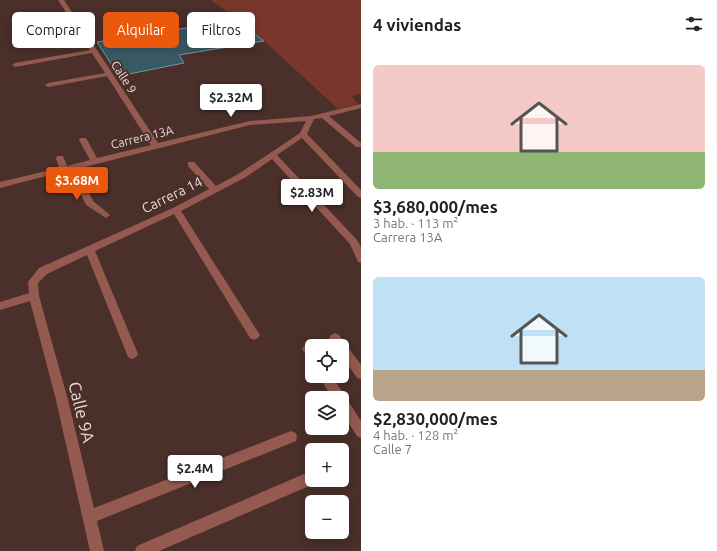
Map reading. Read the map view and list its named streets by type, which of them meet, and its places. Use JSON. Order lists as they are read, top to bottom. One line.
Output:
{"streets":{"street":["Calle 9","Carrera 13A","Carrera 14","Calle 9A"]},"crossings":[["Calle 9","Carrera 13A"],["Carrera 13A","Carrera 14"],["Carrera 14","Calle 9A"]],"page":{"heading":"4 viviendas","chip":["Comprar","Alquilar","Filtros"],"list":[{"name":"$3,680,000/mes","note":"3 hab. · 113 m² · Carrera 13A"},{"name":"$2,830,000/mes","note":"4 hab. · 128 m² · Calle 7"}],"price":["$2.32M","$3.68M","$2.83M","$2.4M"],"map_buttons":["+","−"]}}
